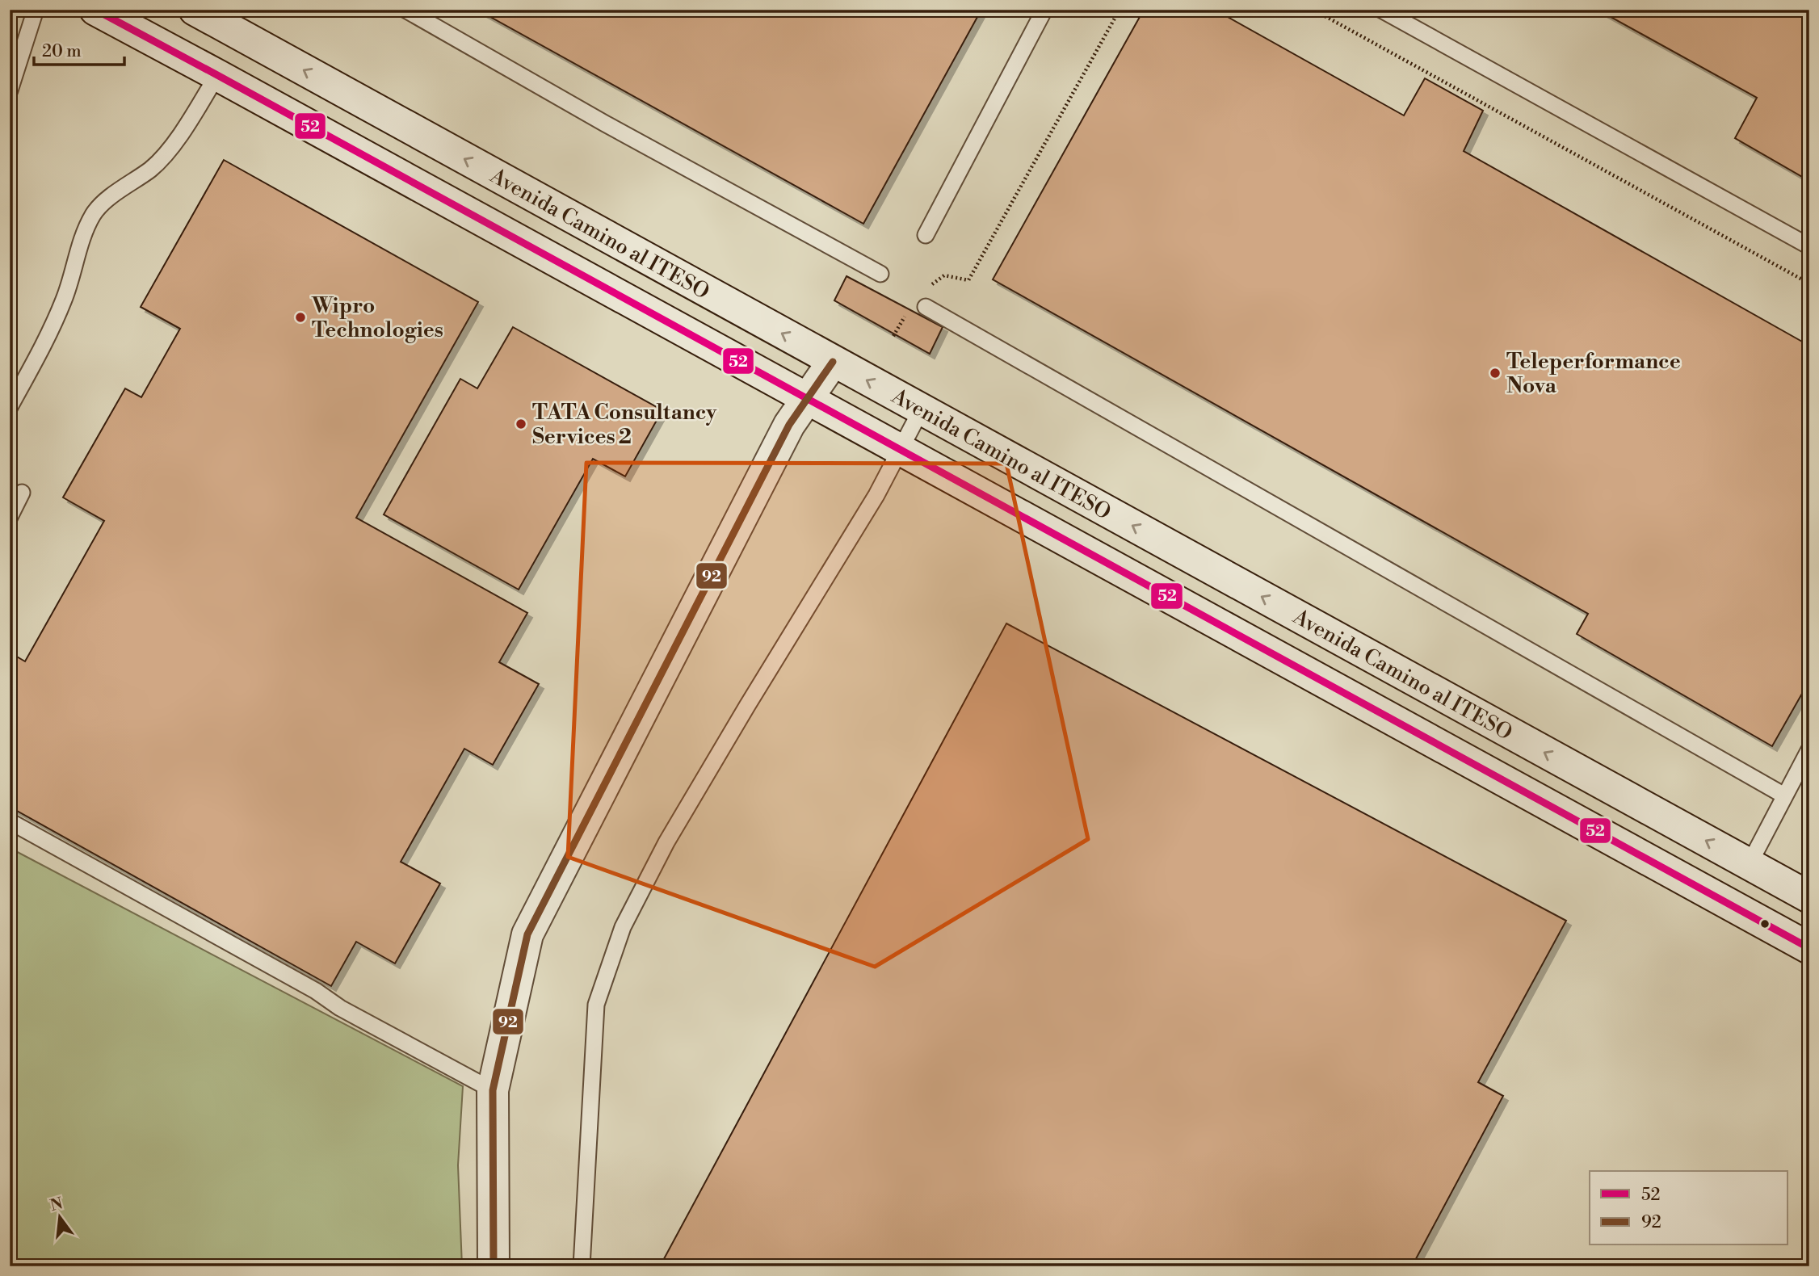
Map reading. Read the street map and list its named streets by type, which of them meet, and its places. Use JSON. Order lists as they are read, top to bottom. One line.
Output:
{"streets":{"main road":["Avenida Camino al ITESO"]},"places":["Wipro Technologies","Teleperformance Nova","TATA Consultancy Services 2"],"lines":["transit line 52","transit line 92"],"legend":["52","92"],"scale_bar":"20 m","north":"top"}
